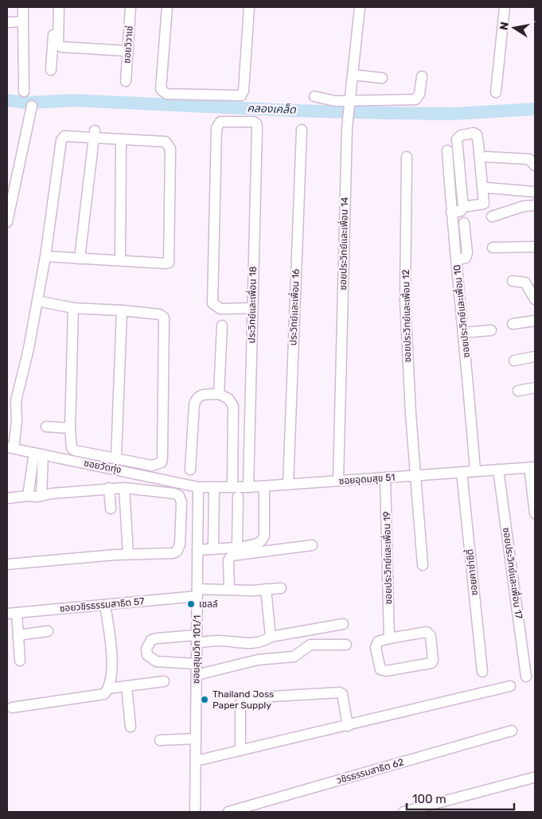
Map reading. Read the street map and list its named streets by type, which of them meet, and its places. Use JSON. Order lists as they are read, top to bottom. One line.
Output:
{"streets":{"street":["ซอยวิวาเช่","ซอยประวิทย์และเพื่อน 14","ประวิทย์และเพื่อน 18","ประวิทย์และเพื่อน 16","ซอยประวิทย์และเพื่อน 10","ซอยประวิทย์และเพื่อน 12","ซอยวัดทุ่ง","ซอยอุดมสุข 51","ซอยประวิทย์และเพื่อน 19","ซอยคาซ่าซิตี้","ซอยประวิทย์และเพื่อน 17","ซอยวชิรธรรมสาธิต 57","ซอยสุขุมวิท 101/1","วชิรธรรมสาธิต 62"]},"crossings":[["ซอยประวิทย์และเพื่อน 14","ซอยอุดมสุข 51"],["ประวิทย์และเพื่อน 18","ซอยอุดมสุข 51"],["ประวิทย์และเพื่อน 16","ซอยอุดมสุข 51"],["ซอยประวิทย์และเพื่อน 10","ซอยอุดมสุข 51"],["ซอยประวิทย์และเพื่อน 12","ซอยอุดมสุข 51"],["ซอยวัดทุ่ง","ซอยอุดมสุข 51"],["ซอยวัดทุ่ง","ซอยสุขุมวิท 101/1"],["ซอยอุดมสุข 51","ซอยประวิทย์และเพื่อน 19"],["ซอยอุดมสุข 51","ซอยคาซ่าซิตี้"],["ซอยอุดมสุข 51","ซอยประวิทย์และเพื่อน 17"],["ซอยอุดมสุข 51","ซอยสุขุมวิท 101/1"],["ซอยวชิรธรรมสาธิต 57","ซอยสุขุมวิท 101/1"]],"water":["คลองเคล็ด"],"places":["เชลล์","Thailand Joss Paper Supply"],"scale_bar":"100 m","north":"left"}
